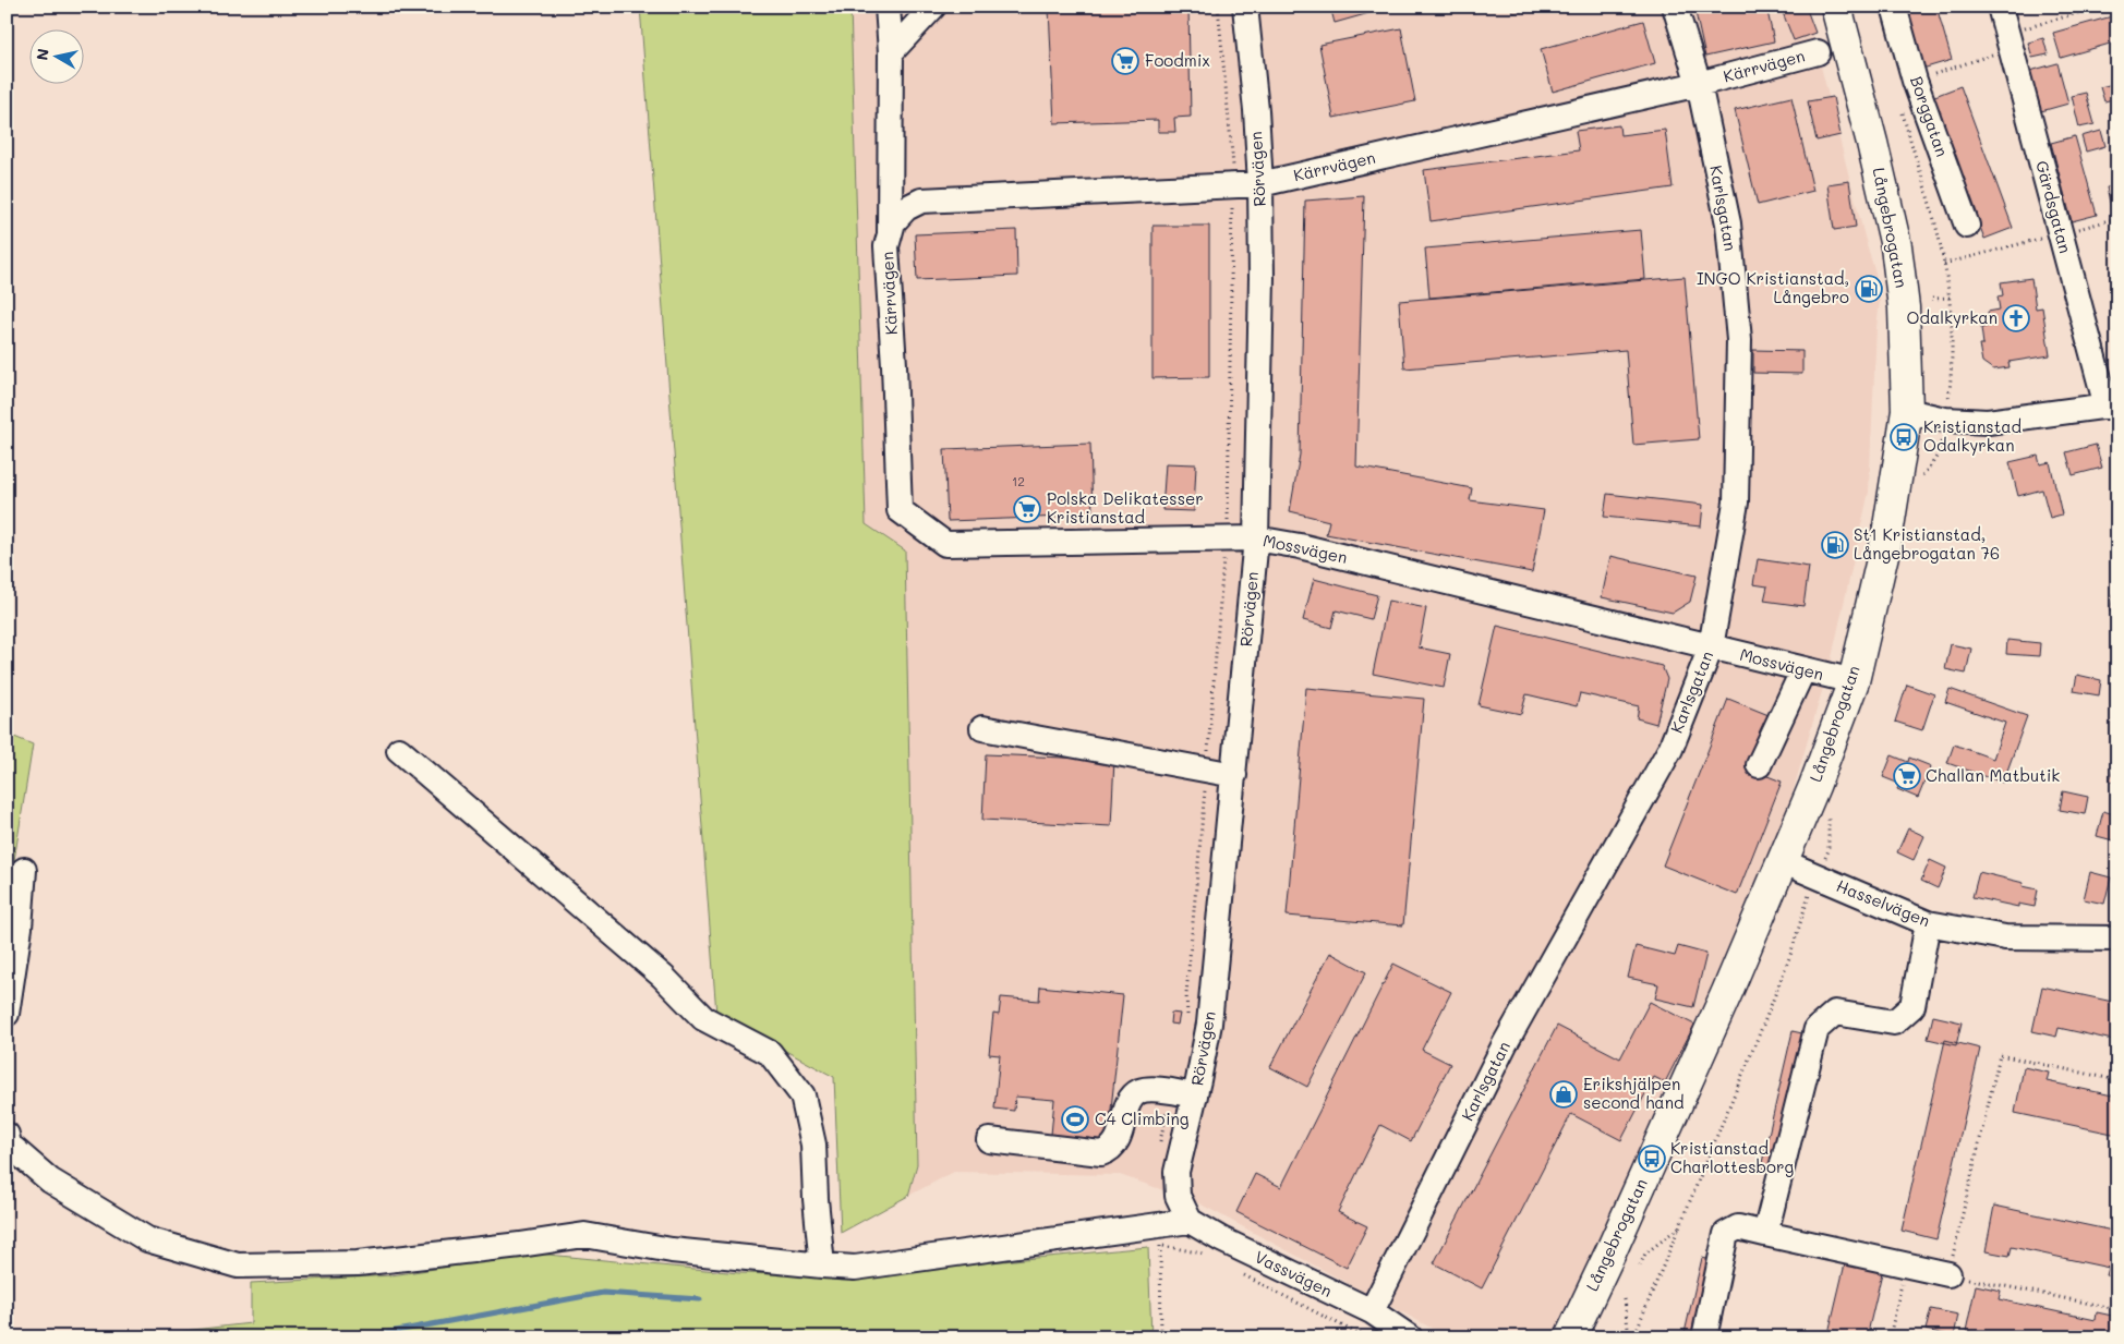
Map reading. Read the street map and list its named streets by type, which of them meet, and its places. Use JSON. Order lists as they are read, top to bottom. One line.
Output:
{"streets":{"main road":["Långebrogatan"],"street":["Kärrvägen","Borggatan","Rörvägen","Gärdsgatan","Karlsgatan","Mossvägen","Hasselvägen","Vassvägen"]},"crossings":[["Kärrvägen","Rörvägen"],["Kärrvägen","Karlsgatan"],["Kärrvägen","Mossvägen"],["Rörvägen","Mossvägen"],["Rörvägen","Vassvägen"],["Karlsgatan","Mossvägen"],["Karlsgatan","Vassvägen"],["Långebrogatan","Mossvägen"],["Långebrogatan","Hasselvägen"]],"places":{"supermarket":["Foodmix","Polska Delikatesser Kristianstad","Challan Matbutik"],"fuel station":["INGO Kristianstad, Långebro","St1 Kristianstad, Långebrogatan 76"],"church":["Odalkyrkan"],"bus stop":["Kristianstad Odalkyrkan","Kristianstad Charlottesborg"],"shop":["Erikshjälpen second hand"],"sports":["C4 Climbing"]},"house_numbers":["12"],"north":"left"}
